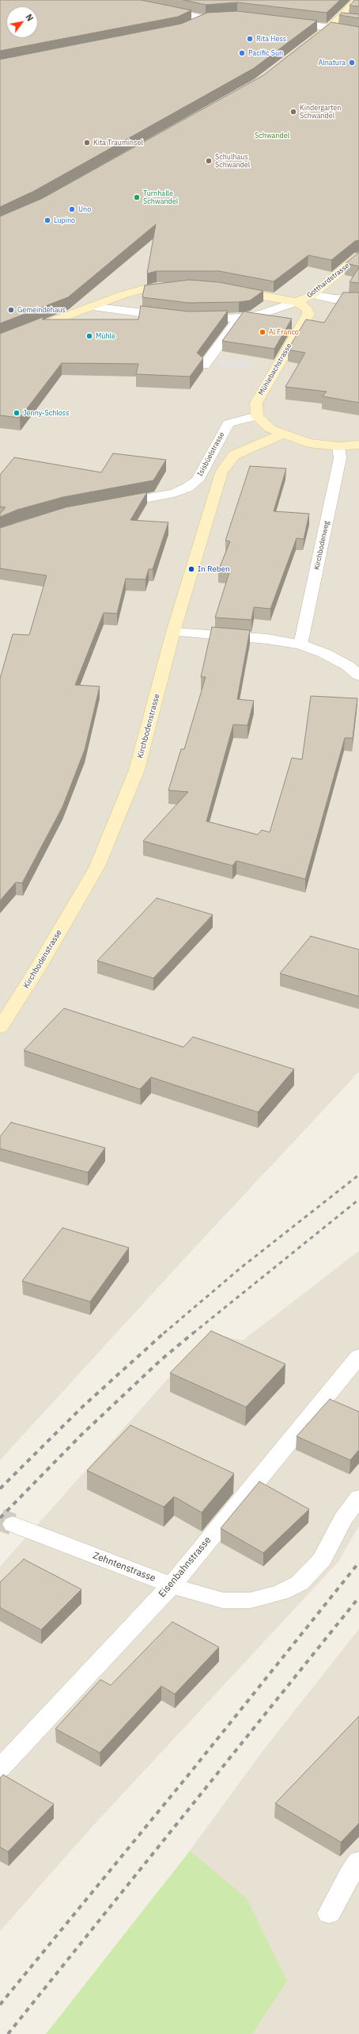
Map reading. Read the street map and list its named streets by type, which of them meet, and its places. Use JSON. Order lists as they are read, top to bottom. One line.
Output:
{"streets":{"street":["Gotthardstrasse","Mühlebachstrasse","Isisbüelstrasse","Kirchbodenweg","Kirchbodenstrasse","Zehntenstrasse","Eisenbahnstrasse"]},"crossings":[["Gotthardstrasse","Mühlebachstrasse"],["Mühlebachstrasse","Isisbüelstrasse"],["Zehntenstrasse","Eisenbahnstrasse"]],"parks":["Schwandel"],"places":["Rita Hess","Pacific Sun","Alnatura","Kindergarten Schwandel","Kita Trauminsel","Schulhaus Schwandel","Turnhalle Schwandel","Uno","Lupino","Gemeindehaus","Al Franco","Mühle","Jenny-Schloss","In Reben"],"north":"top right"}
